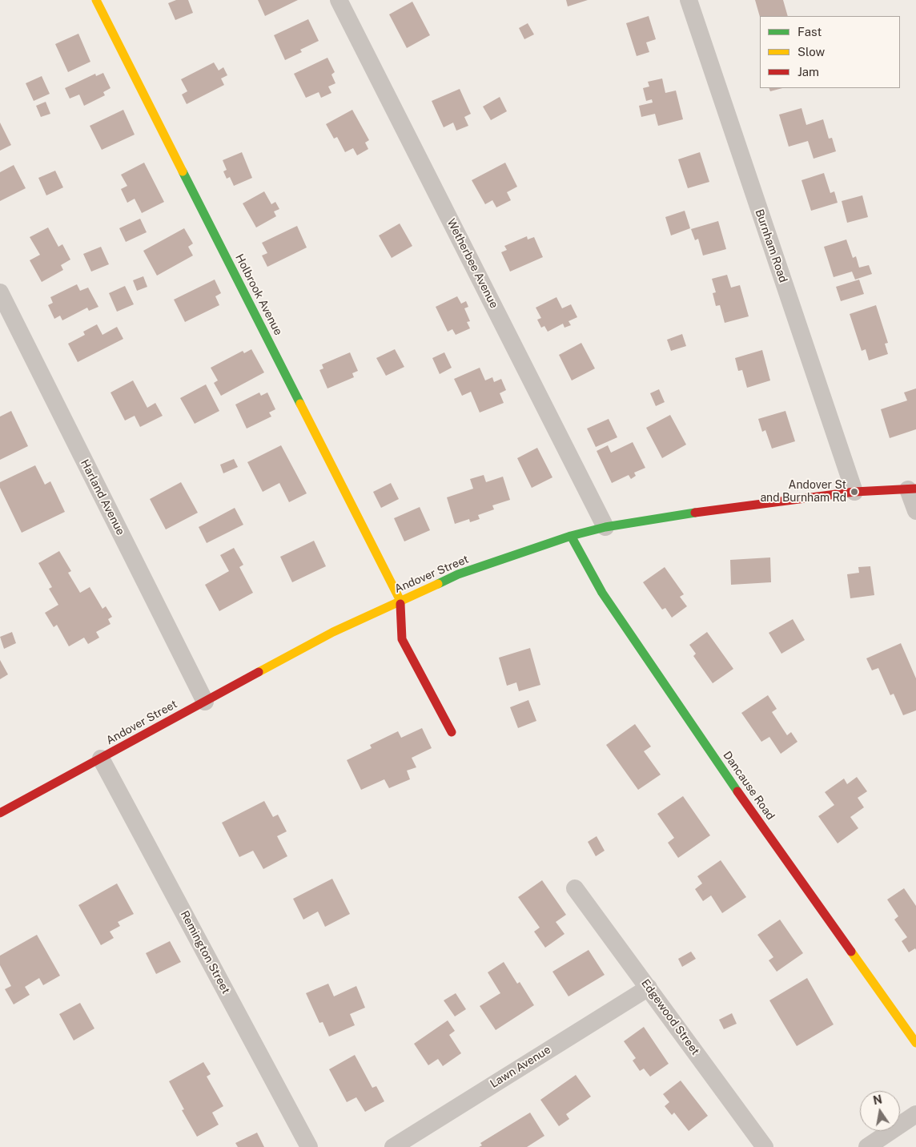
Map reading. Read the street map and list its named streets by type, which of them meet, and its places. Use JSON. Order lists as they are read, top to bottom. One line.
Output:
{"streets":{"street":["Burnham Road","Wetherbee Avenue","Holbrook Avenue","Harland Avenue","Andover Street","Dancause Road","Remington Street","Edgewood Street","Lawn Avenue"]},"crossings":[["Burnham Road","Andover Street"],["Wetherbee Avenue","Andover Street"],["Holbrook Avenue","Andover Street"],["Harland Avenue","Andover Street"],["Andover Street","Dancause Road"],["Andover Street","Remington Street"],["Edgewood Street","Lawn Avenue"]],"places":["Andover St and Burnham Rd"],"legend":["Fast","Slow","Jam"],"north":"top"}
